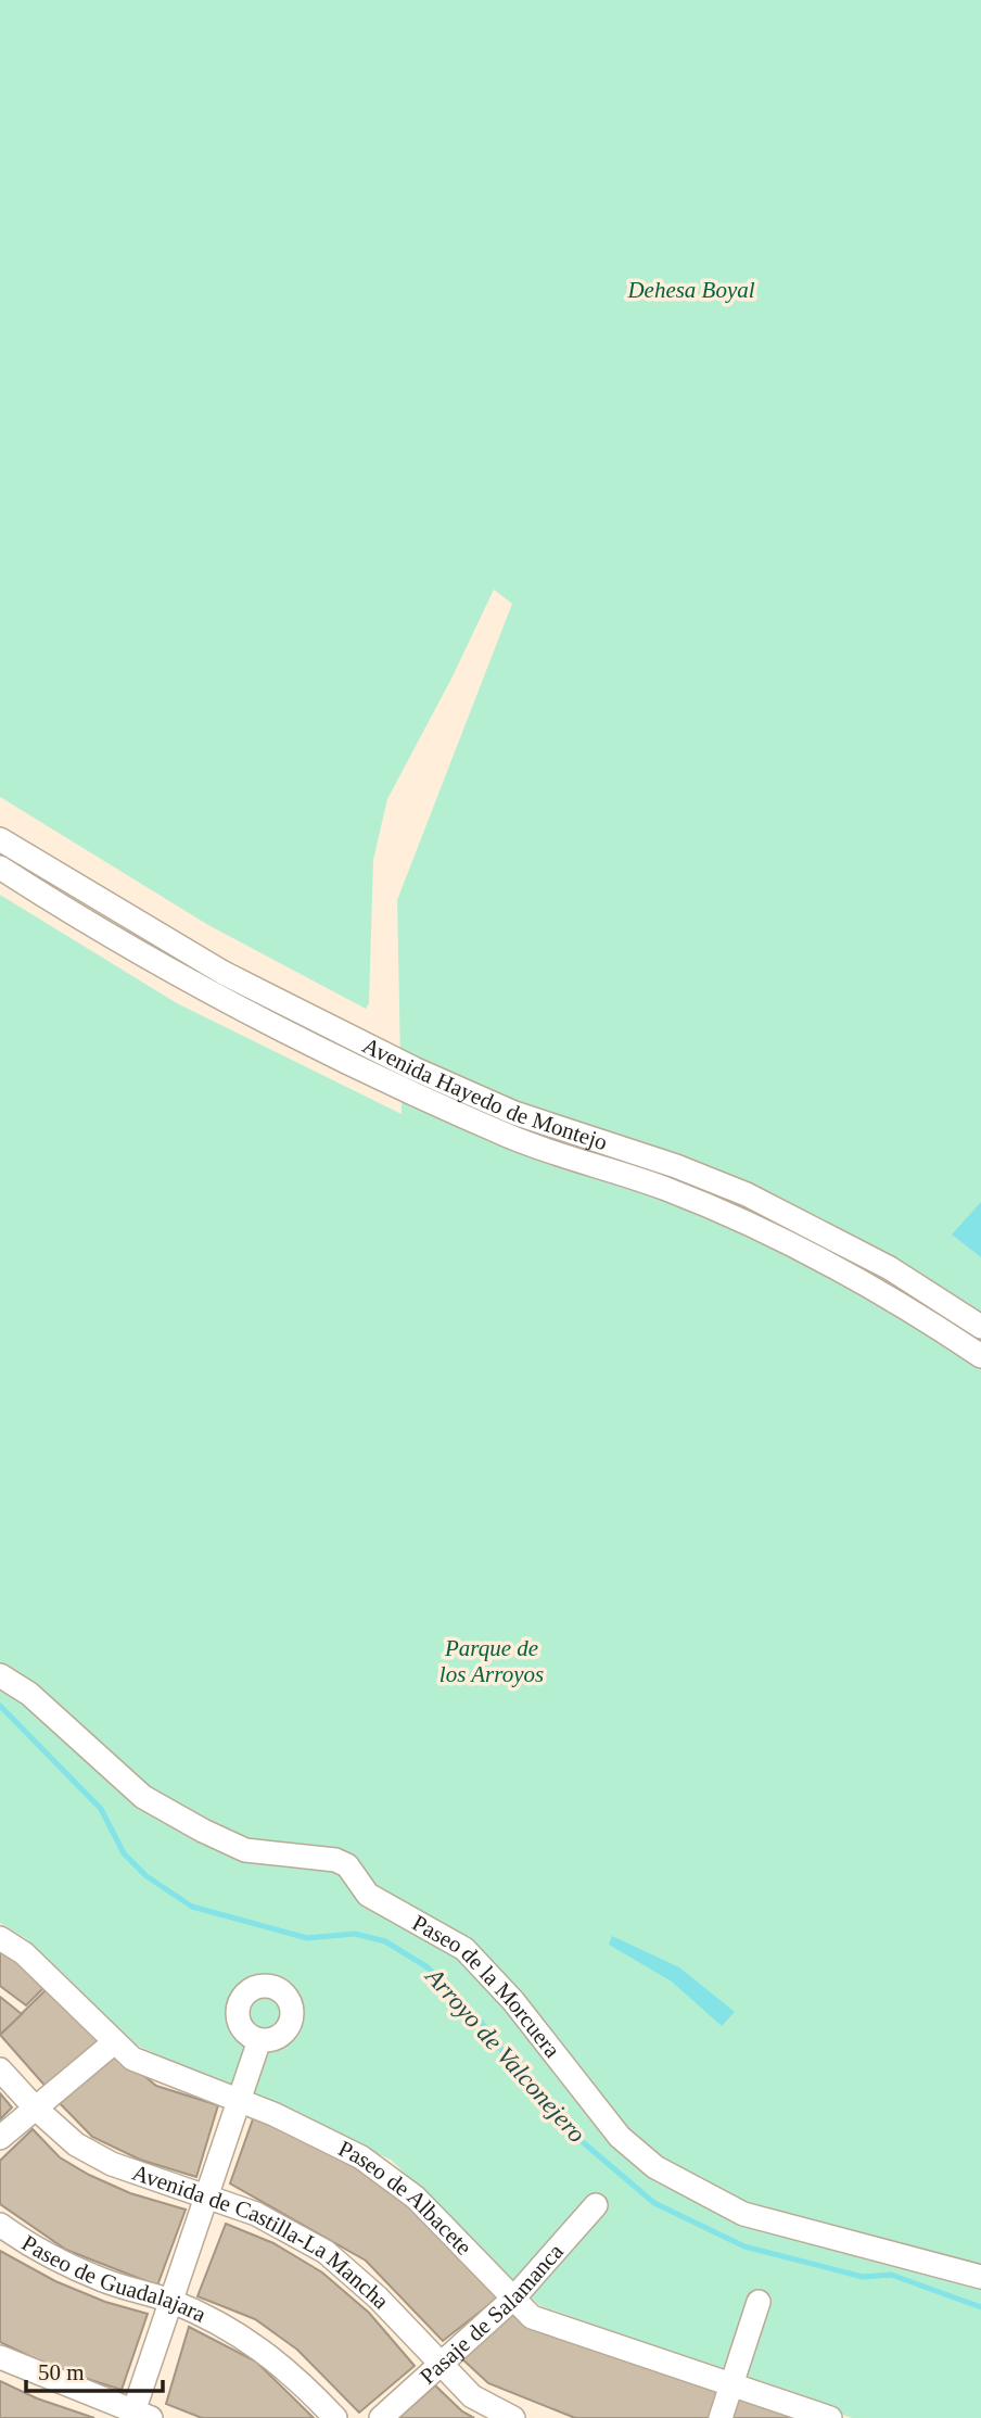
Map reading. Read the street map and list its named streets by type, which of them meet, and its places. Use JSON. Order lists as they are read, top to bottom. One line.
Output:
{"streets":{"street":["Avenida Hayedo de Montejo","Paseo de la Morcuera","Paseo de Albacete","Avenida de Castilla-La Mancha","Paseo de Guadalajara","Pasaje de Salamanca"]},"crossings":[["Paseo de Albacete","Pasaje de Salamanca"],["Avenida de Castilla-La Mancha","Pasaje de Salamanca"]],"water":["Arroyo de Valconejero"],"parks":["Dehesa Boyal","Parque de los Arroyos"],"scale_bar":"50 m"}
